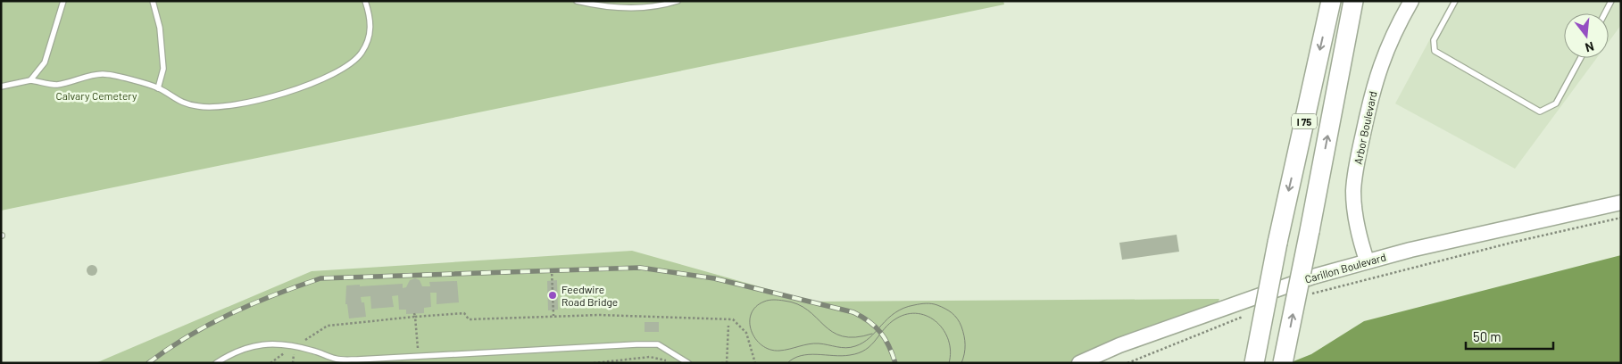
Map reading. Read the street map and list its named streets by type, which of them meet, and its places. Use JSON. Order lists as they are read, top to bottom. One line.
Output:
{"streets":{"highway":["I 75"],"street":["Arbor Boulevard","Carillon Boulevard"]},"crossings":[["Arbor Boulevard","Carillon Boulevard"]],"parks":["Calvary Cemetery"],"places":["Feedwire Road Bridge"],"scale_bar":"50 m","north":"bottom"}
